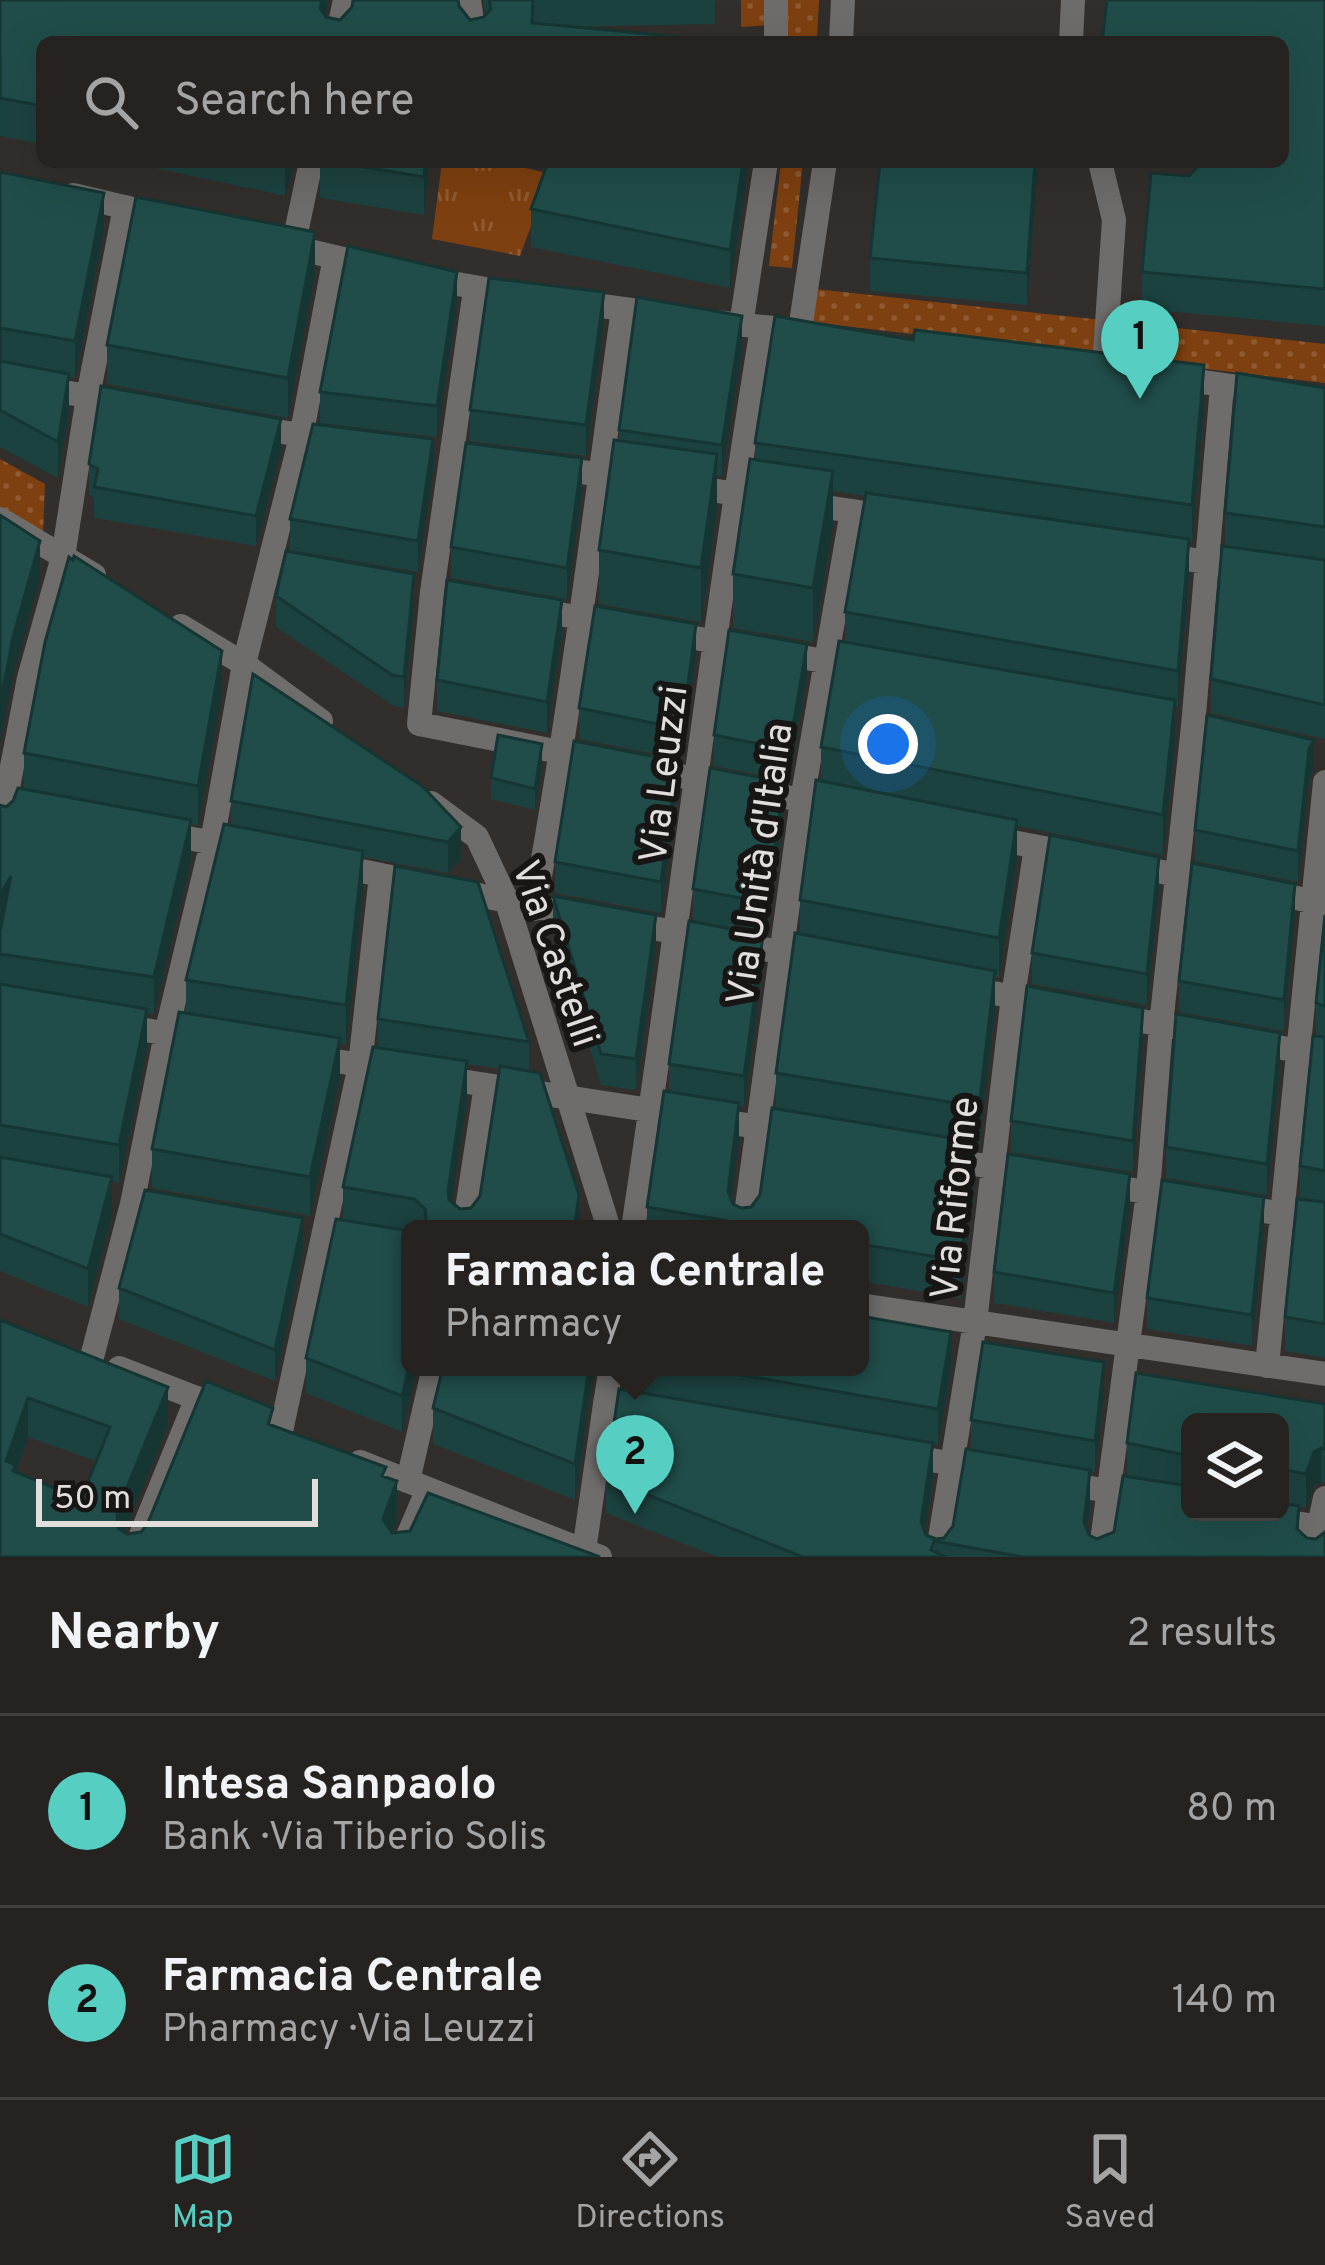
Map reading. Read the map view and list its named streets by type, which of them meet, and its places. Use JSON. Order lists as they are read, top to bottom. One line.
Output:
{"streets":{"street":["Via Leuzzi","Via Unità d'Italia","Via Castelli","Via Riforme"]},"scale_bar":"50 m","page":{"search":"Search here","pins":["1","2"],"popup":["Farmacia Centrale","Pharmacy"],"scale":"50 m","heading":["Nearby","2 results"],"list":[{"mark":"1","name":"Intesa Sanpaolo","note":"Bank · Via Tiberio Solis","value":"80 m"},{"mark":"2","name":"Farmacia Centrale","note":"Pharmacy · Via Leuzzi","value":"140 m"}],"nav":["Map","Directions","Saved"]}}
